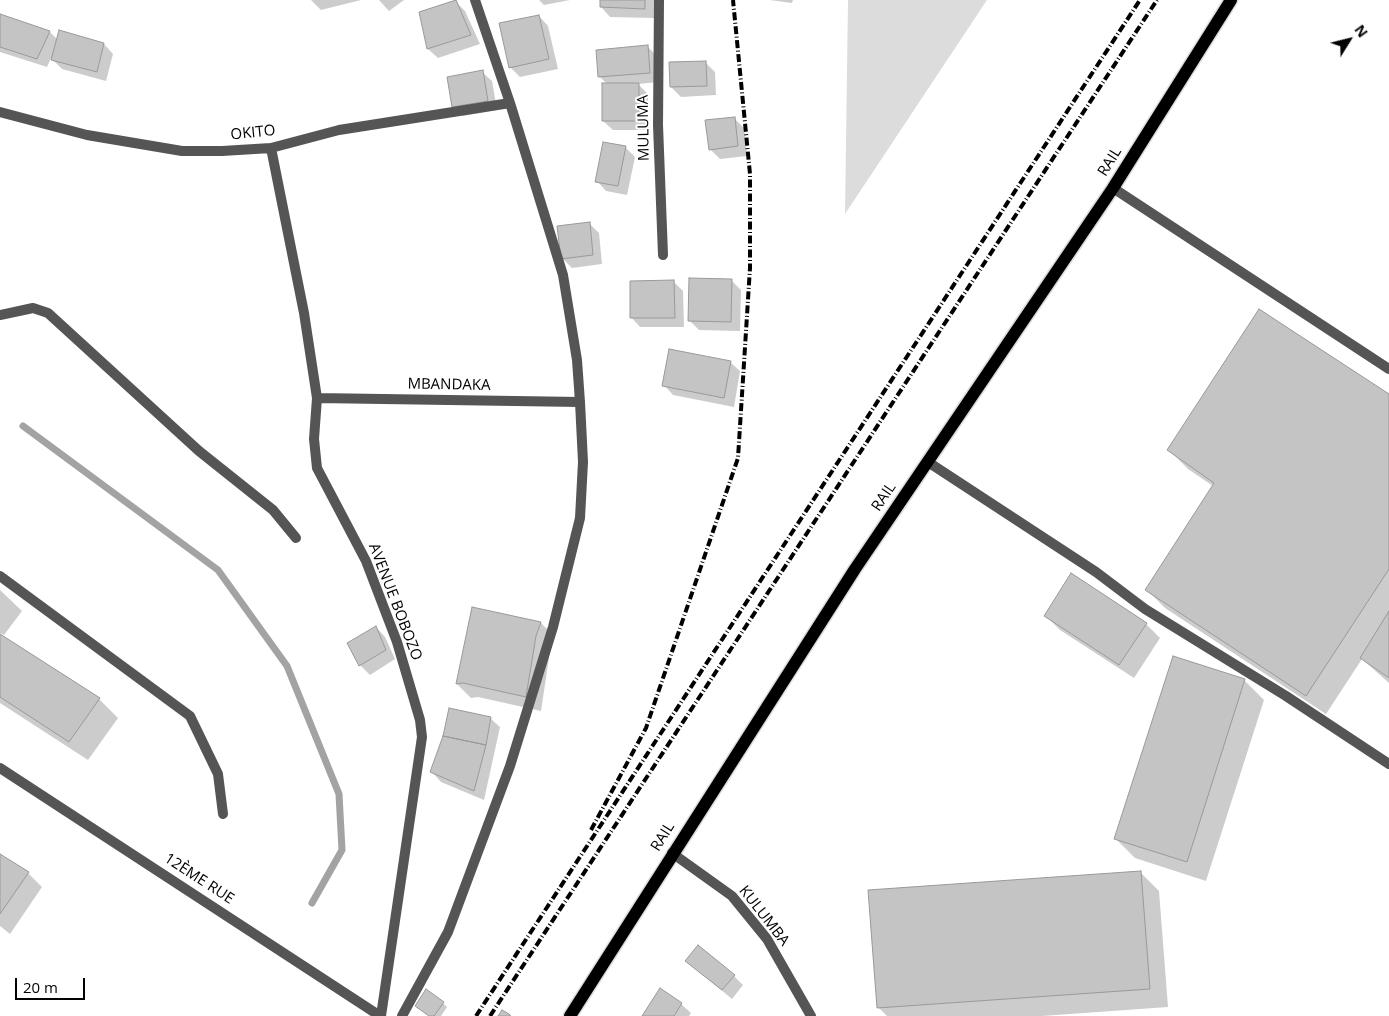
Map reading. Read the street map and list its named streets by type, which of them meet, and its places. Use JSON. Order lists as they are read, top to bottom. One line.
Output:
{"streets":{"main road":["RAIL"],"street":["MULUMA","OKITO","MBANDAKA","AVENUE BOBOZO","12ÈME RUE","KULUMBA"]},"crossings":[["OKITO","AVENUE BOBOZO"],["RAIL","KULUMBA"],["MBANDAKA","AVENUE BOBOZO"],["AVENUE BOBOZO","12ÈME RUE"]],"scale_bar":"20 m","north":"top right"}
